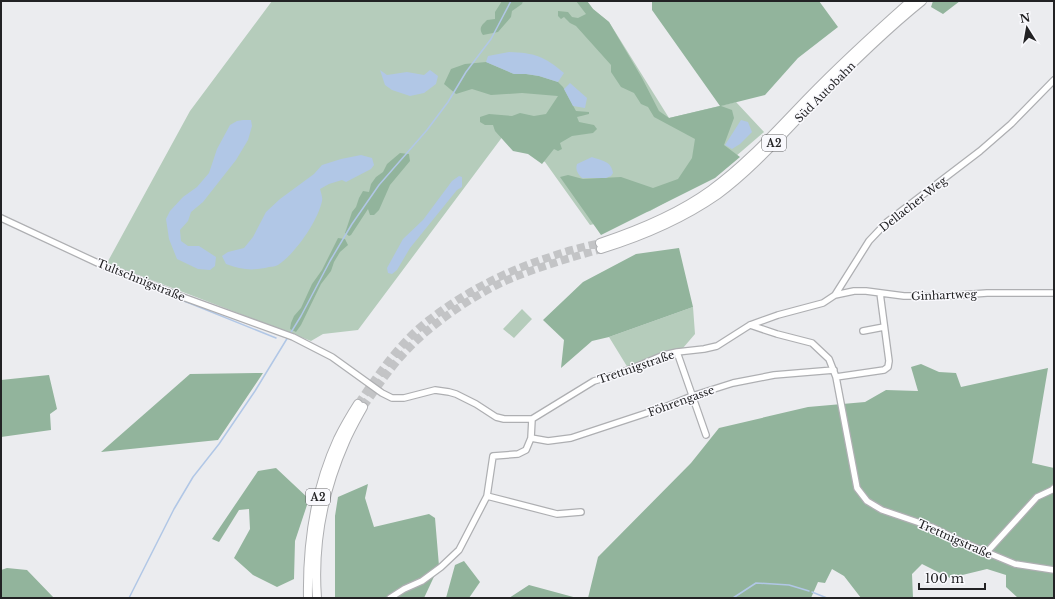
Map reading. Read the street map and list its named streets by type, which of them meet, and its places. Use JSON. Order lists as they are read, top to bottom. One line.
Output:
{"streets":{"highway":["Süd Autobahn","A2"],"street":["Dellacher Weg","Tultschnigstraße","Ginhartweg","Trettnigstraße","Föhrengasse"]},"crossings":[["Dellacher Weg","Ginhartweg"],["Dellacher Weg","Trettnigstraße"],["Tultschnigstraße","Trettnigstraße"],["Trettnigstraße","Föhrengasse"]],"scale_bar":"100 m","north":"top"}
